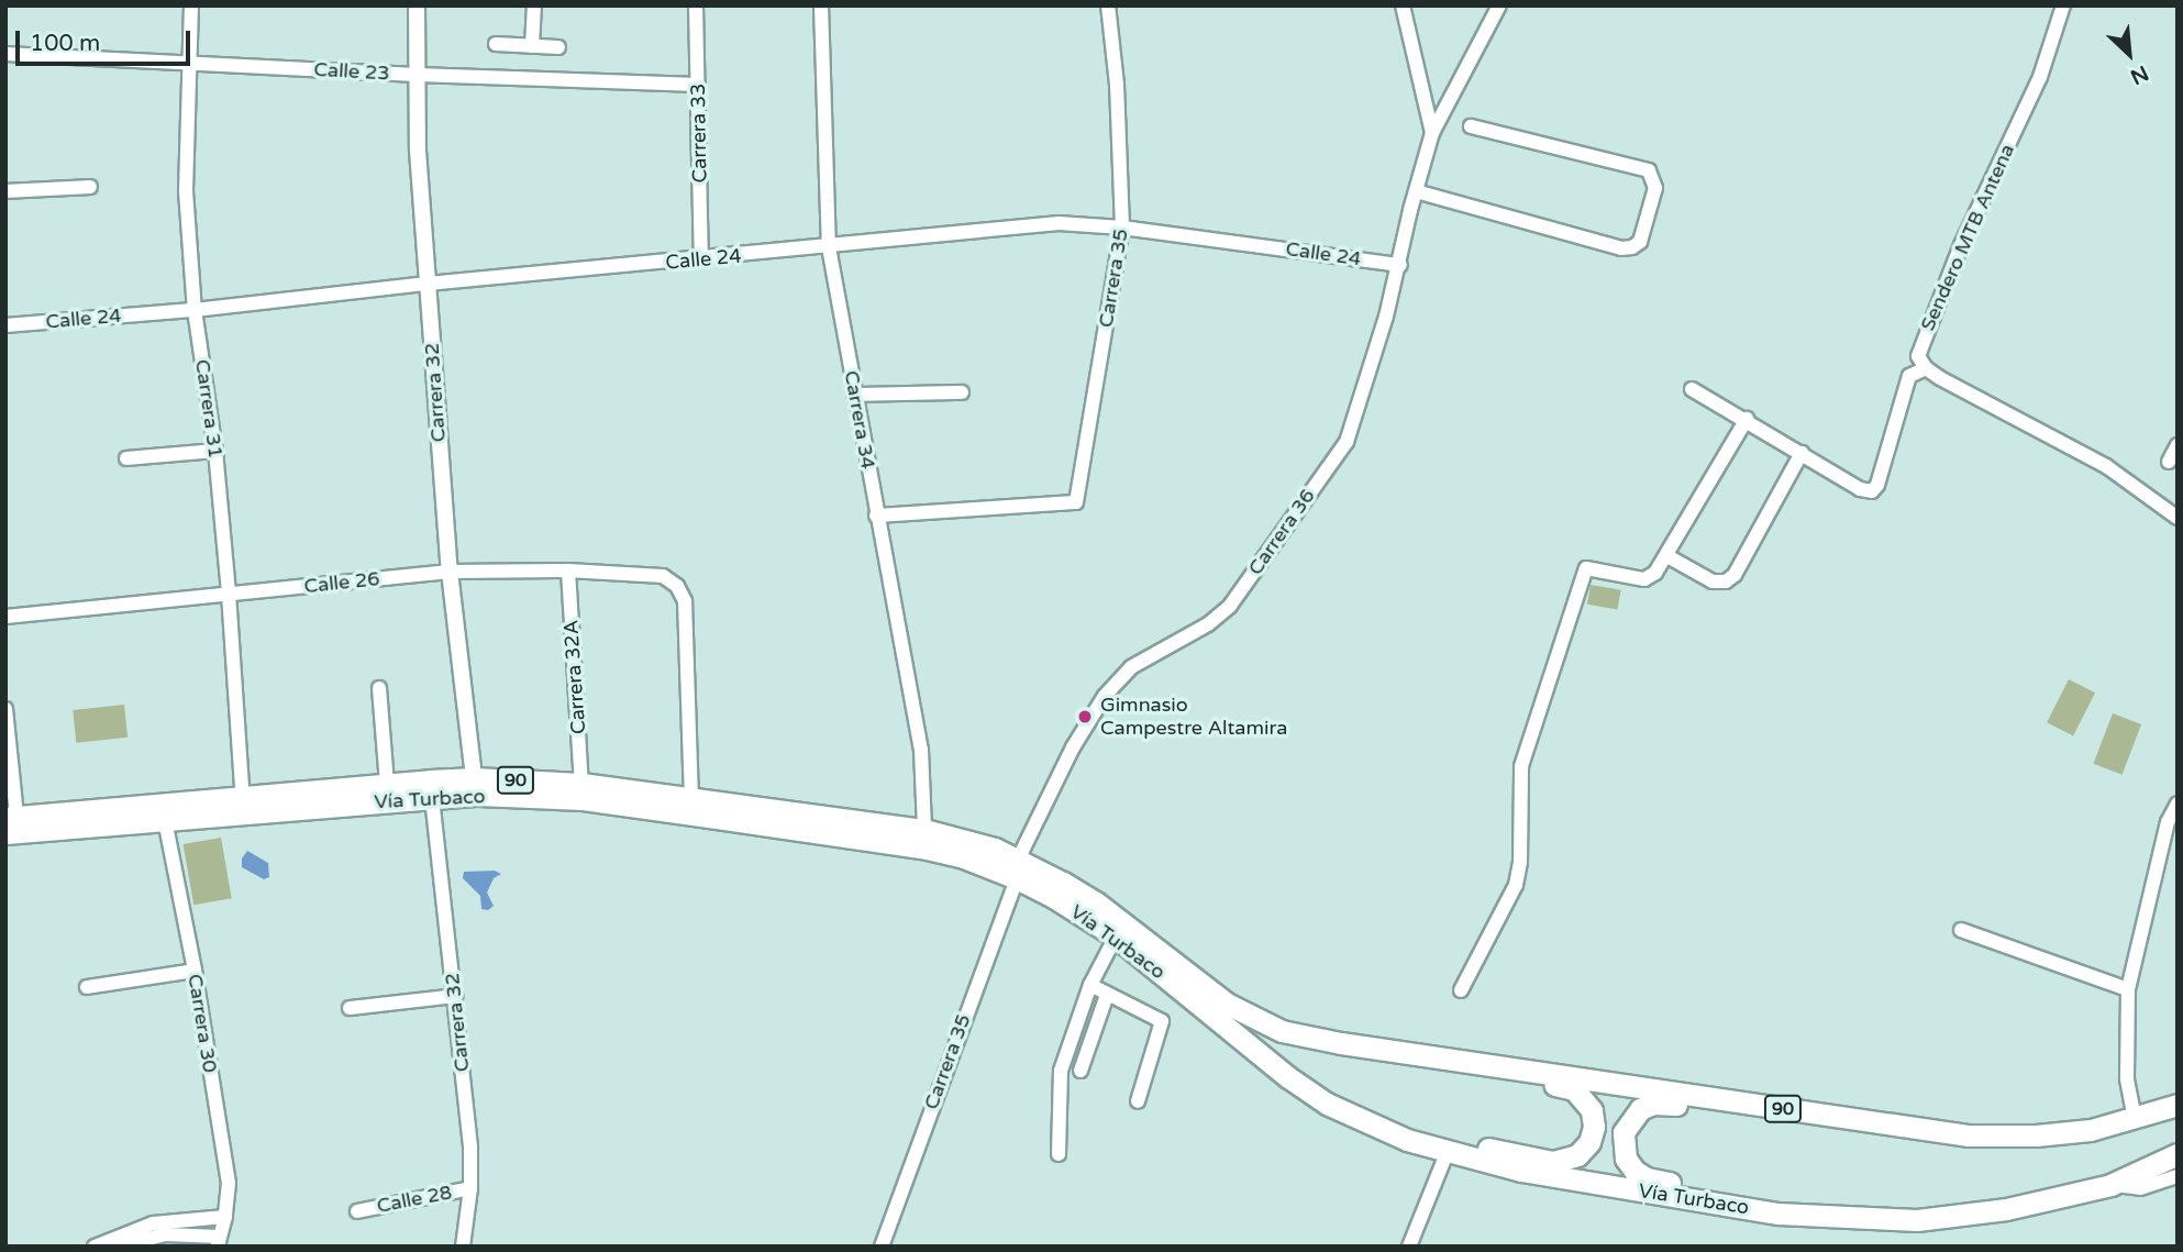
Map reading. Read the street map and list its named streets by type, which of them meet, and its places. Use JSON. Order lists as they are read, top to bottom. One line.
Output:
{"streets":{"highway":["90","Vía Turbaco"],"street":["Calle 23","Carrera 33","Sendero MTB Antena","Calle 24","Carrera 35","Carrera 32","Carrera 31","Carrera 34","Carrera 36","Calle 26","Carrera 32A","Carrera 30","Calle 28"]},"crossings":[["Calle 23","Carrera 33"],["Calle 23","Carrera 32"],["Calle 23","Carrera 31"],["Carrera 33","Calle 24"],["Calle 24","Carrera 35"],["Calle 24","Carrera 32"],["Calle 24","Carrera 31"],["Calle 24","Carrera 34"],["Calle 24","Carrera 36"],["Carrera 35","Carrera 34"],["Carrera 35","Carrera 36"],["Carrera 35","Vía Turbaco"],["Carrera 32","Calle 26"],["Carrera 32","Vía Turbaco"],["Carrera 32","Calle 28"],["Carrera 31","Calle 26"],["Carrera 31","Vía Turbaco"],["Carrera 34","Vía Turbaco"],["Carrera 36","Vía Turbaco"],["Calle 26","Carrera 32A"],["Calle 26","Vía Turbaco"],["Carrera 32A","Vía Turbaco"],["Vía Turbaco","Carrera 30"]],"places":["Gimnasio Campestre Altamira"],"scale_bar":"100 m","north":"bottom right"}
